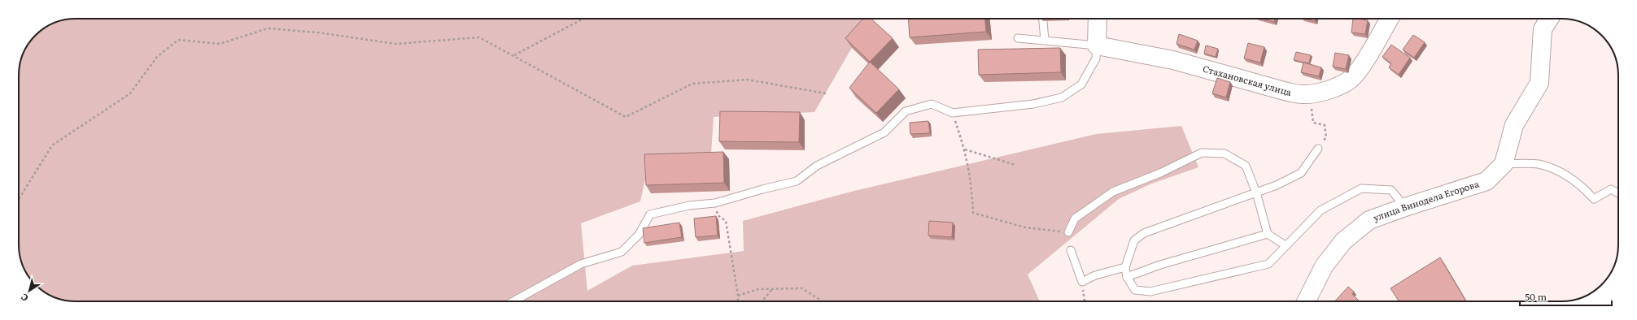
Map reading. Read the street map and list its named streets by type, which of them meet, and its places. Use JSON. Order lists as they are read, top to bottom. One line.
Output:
{"streets":{"main road":["Стахановская улица","улица Винодела Егорова"]},"scale_bar":"50 m","north":"bottom left"}
